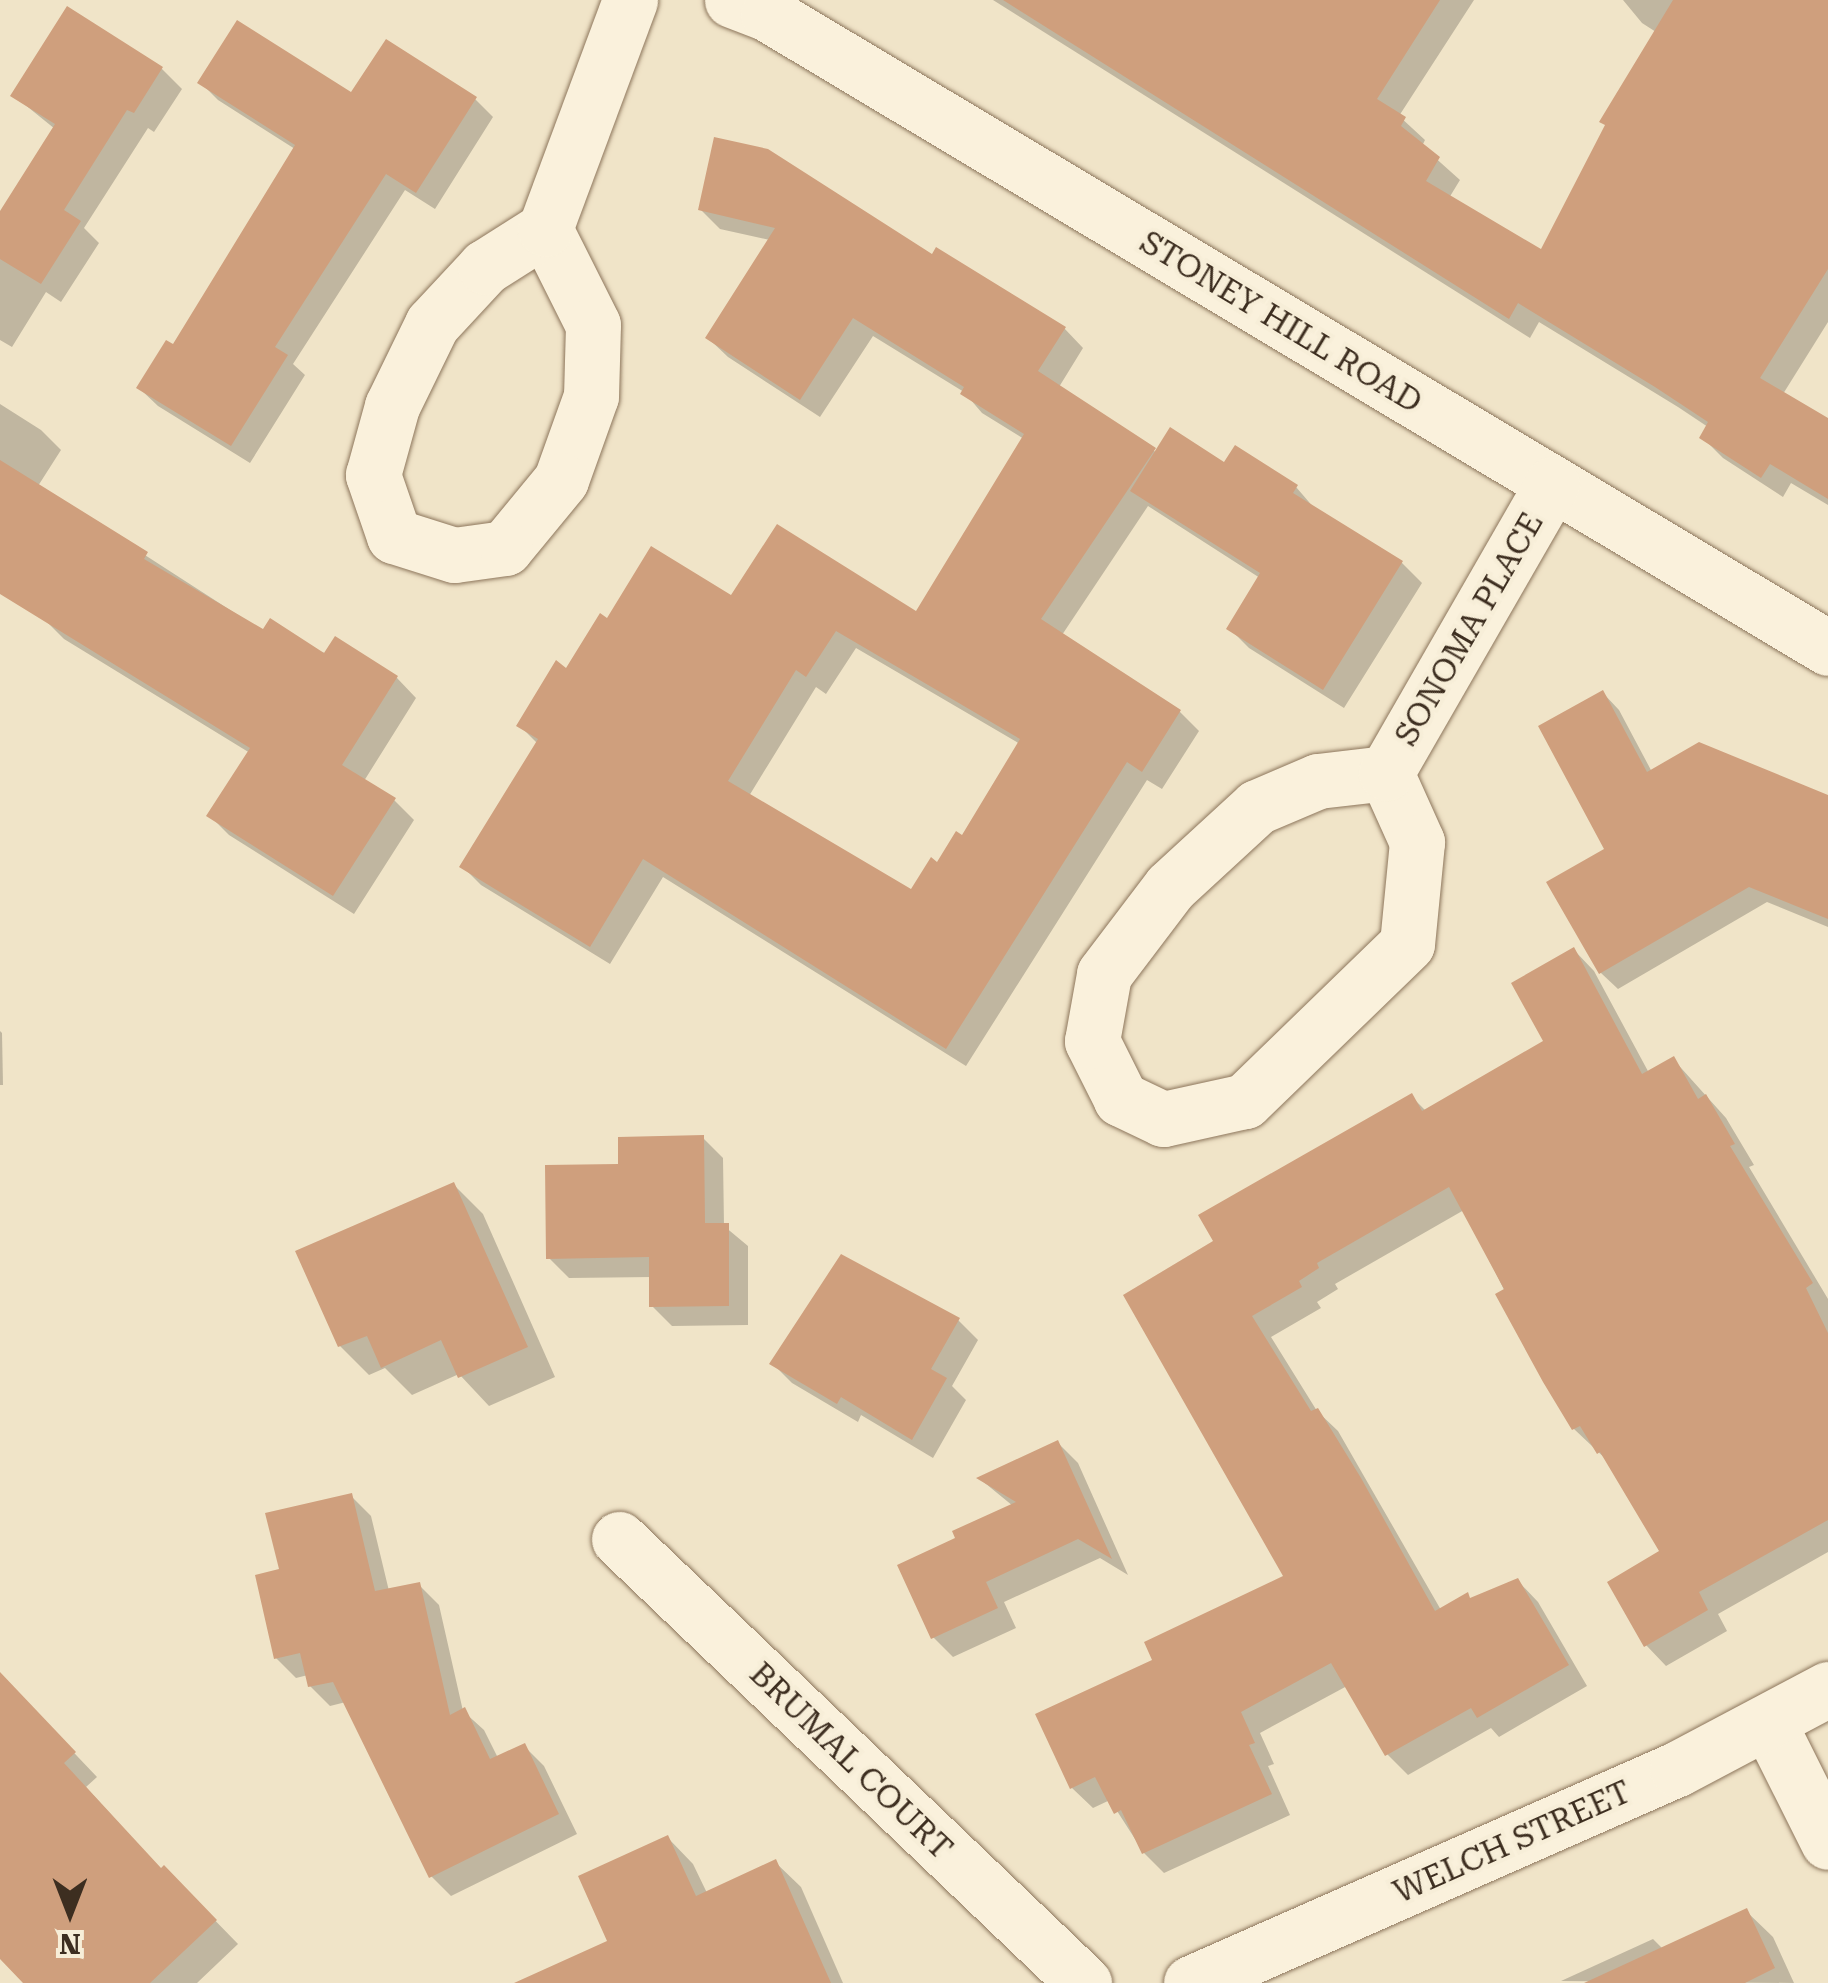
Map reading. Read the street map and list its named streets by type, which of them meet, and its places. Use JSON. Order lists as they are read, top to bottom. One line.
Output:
{"streets":{"street":["STONEY HILL ROAD","SONOMA PLACE","BRUMAL COURT","WELCH STREET"]},"crossings":[["STONEY HILL ROAD","SONOMA PLACE"]],"north":"bottom"}
